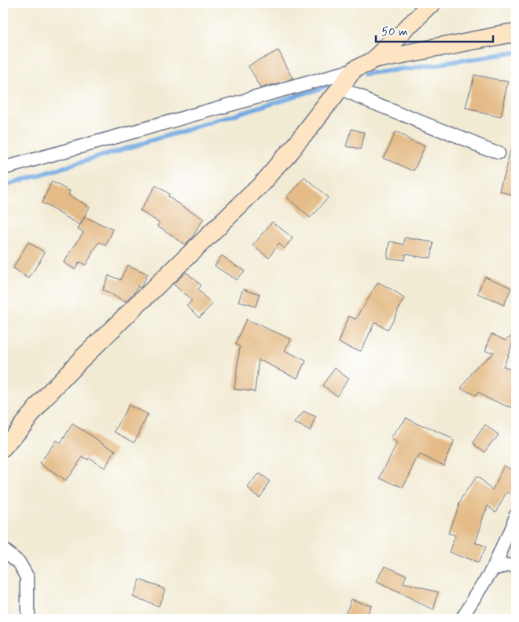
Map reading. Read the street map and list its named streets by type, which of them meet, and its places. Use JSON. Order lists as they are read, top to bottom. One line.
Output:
{"scale_bar":"50 m"}
